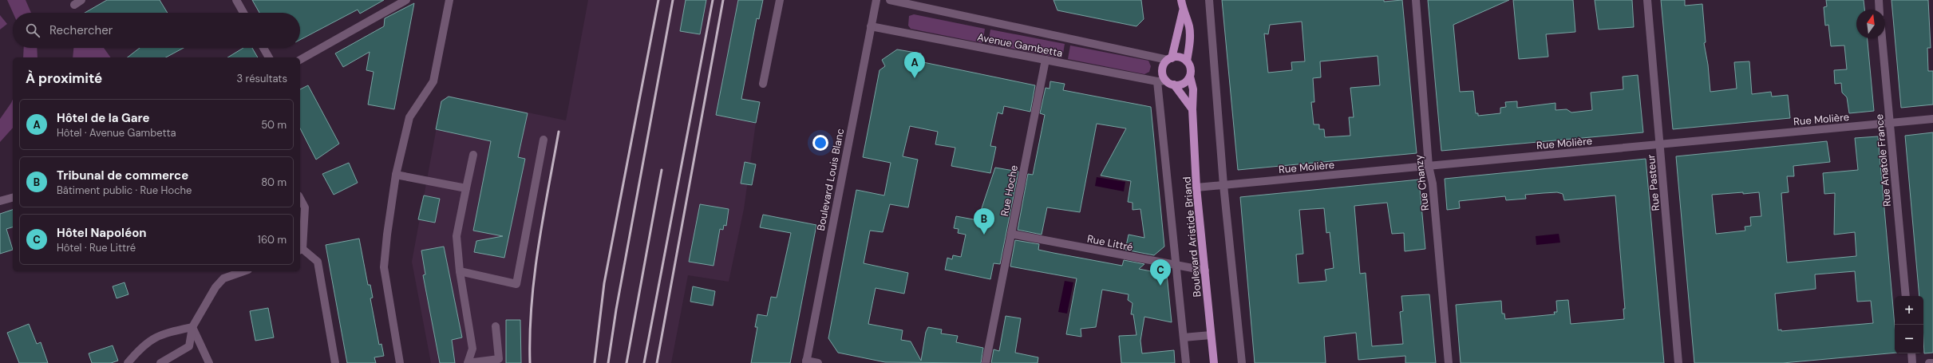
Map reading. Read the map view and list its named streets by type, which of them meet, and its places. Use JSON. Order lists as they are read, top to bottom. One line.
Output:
{"streets":{"main road":["Boulevard Aristide Briand"],"street":["Avenue Gambetta","Rue Molière","Rue Anatole France","Boulevard Louis Blanc","Rue Chanzy","Rue Pasteur","Rue Hoche","Rue Littré"]},"crossings":[["Avenue Gambetta","Boulevard Louis Blanc"],["Avenue Gambetta","Rue Hoche"],["Avenue Gambetta","Boulevard Aristide Briand"],["Rue Molière","Rue Anatole France"],["Rue Molière","Rue Chanzy"],["Rue Molière","Rue Pasteur"],["Rue Molière","Boulevard Aristide Briand"],["Rue Hoche","Rue Littré"],["Boulevard Aristide Briand","Rue Littré"]],"north":"top","page":{"search":"Rechercher","pins":["A","B","C"],"heading":["À proximité","3 résultats"],"list":[{"mark":"A","name":"Hôtel de la Gare","note":"Hôtel · Avenue Gambetta","value":"50 m"},{"mark":"B","name":"Tribunal de commerce","note":"Bâtiment public · Rue Hoche","value":"80 m"},{"mark":"C","name":"Hôtel Napoléon","note":"Hôtel · Rue Littré","value":"160 m"}],"map_buttons":["+","−"]}}
